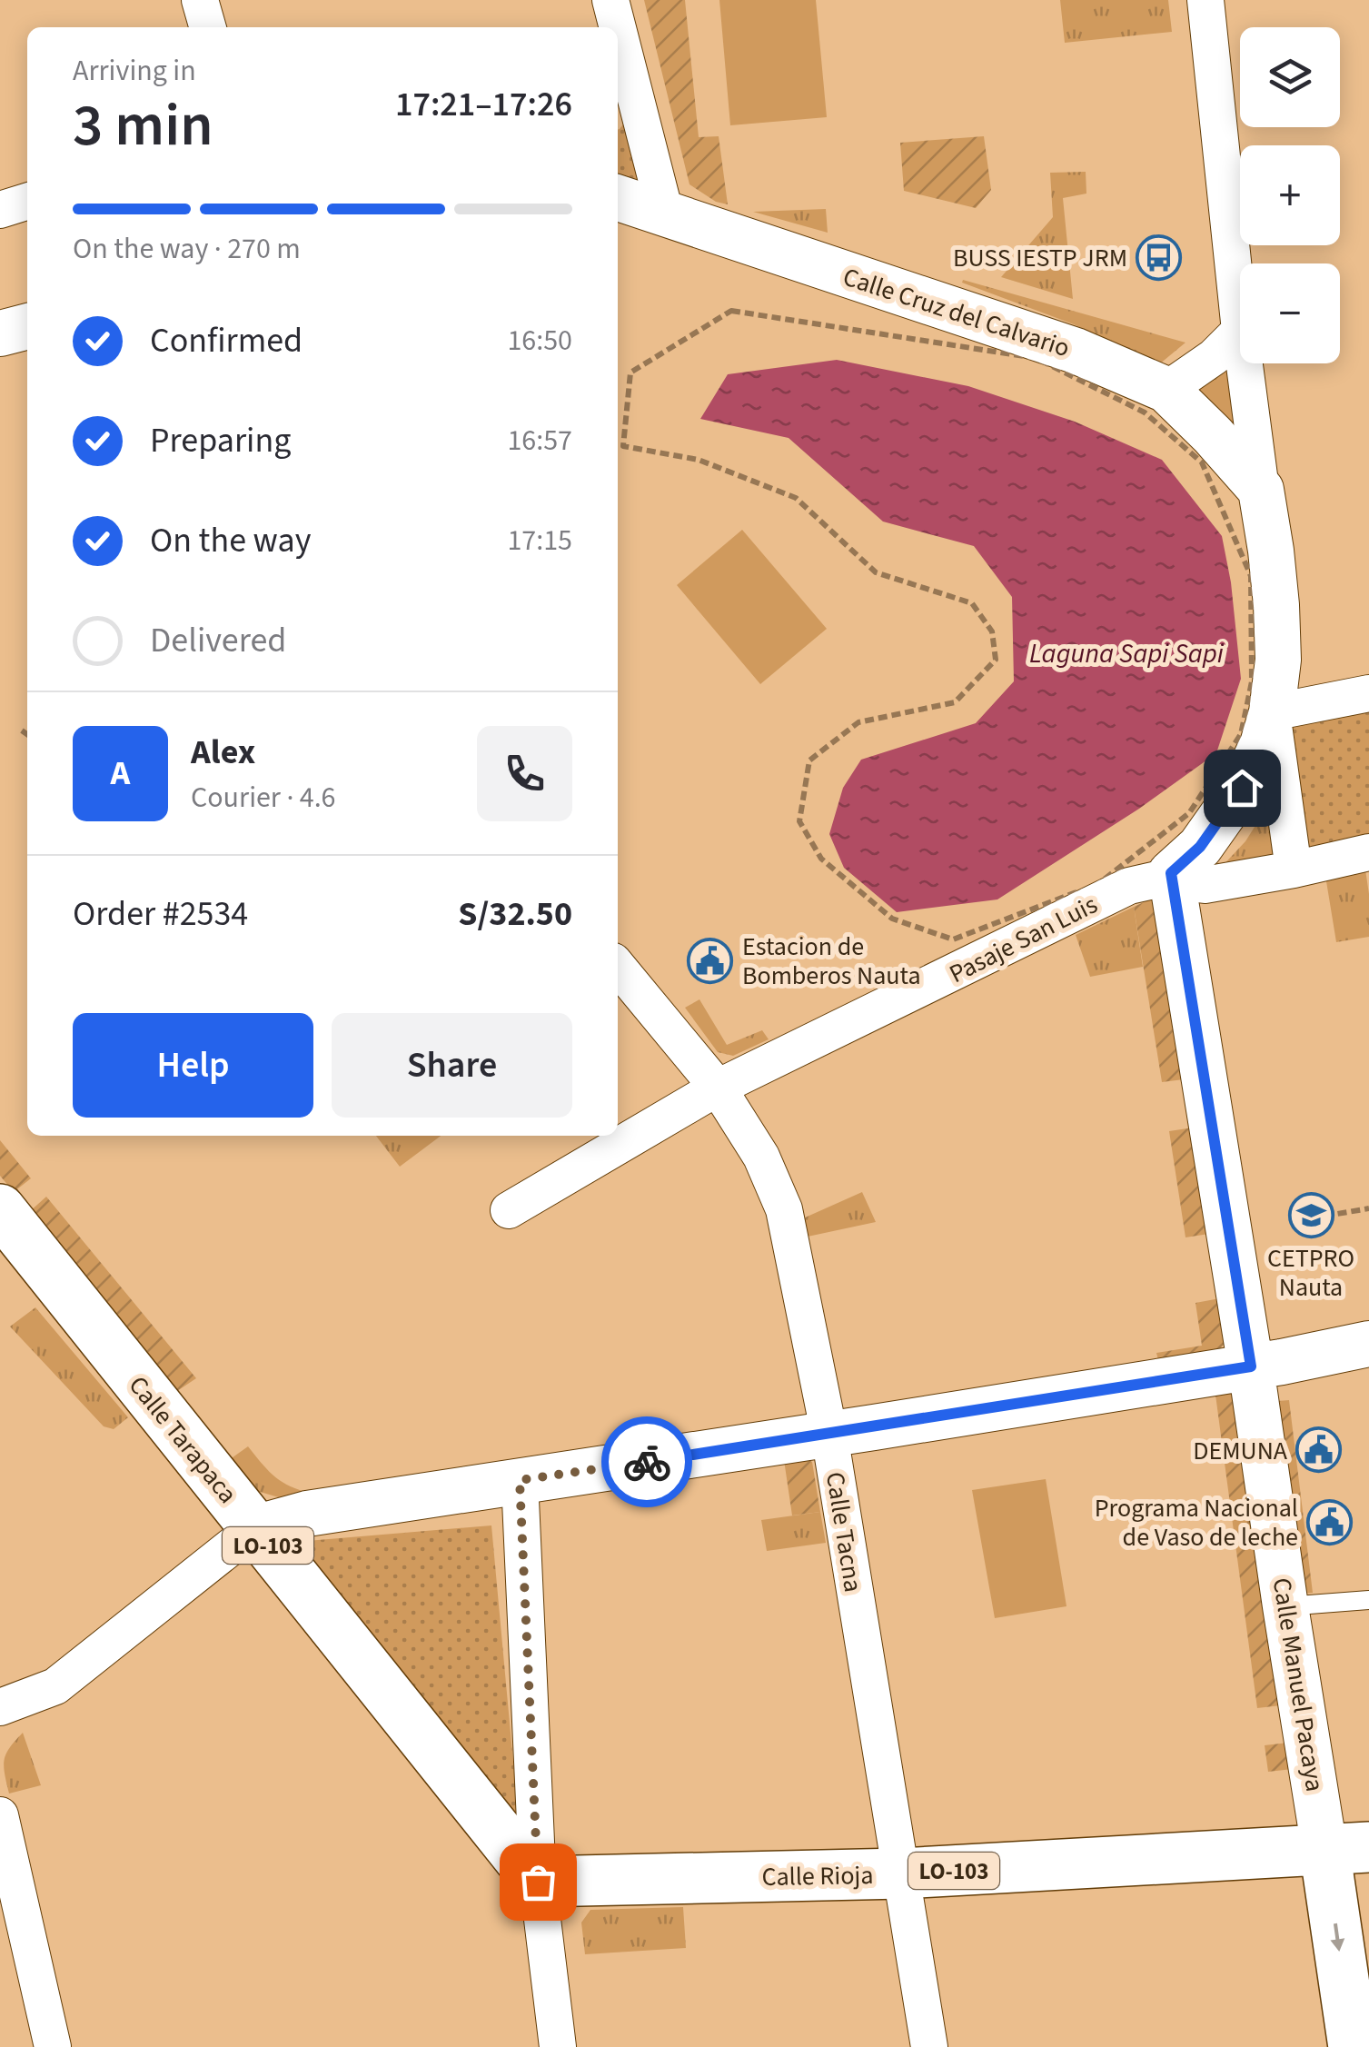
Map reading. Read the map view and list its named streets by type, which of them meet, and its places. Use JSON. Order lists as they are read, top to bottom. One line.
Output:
{"streets":{"main road":["Calle Tarapaca","LO-103","Calle Manuel Pacaya","Calle Rioja"],"street":["Calle Cruz del Calvario","Pasaje San Luis","Calle Tacna"]},"crossings":[["Pasaje San Luis","Calle Tacna"],["Pasaje San Luis","Calle Manuel Pacaya"],["Calle Tarapaca","Calle Rioja"],["Calle Tacna","Calle Rioja"],["Calle Manuel Pacaya","Calle Rioja"]],"water":["Laguna Sapi Sapi"],"places":{"bus stop":["BUSS IESTP JRM"],"public building":["Estacion de Bomberos Nauta","DEMUNA","Programa Nacional de Vaso de leche"],"school or university":["CETPRO Nauta"]},"page":{"map_buttons":["+","−"],"heading":["3 min","Arriving in","17:21–17:26"],"panel":["Alex","Courier · 4.6","Order #2534","S/32.50"],"bar":"On the way · 270 m","list":[["Confirmed","16:50"],["Preparing","16:57"],["On the way","17:15"],"Delivered"],"round":"A","buttons":["Help","Share"]}}
